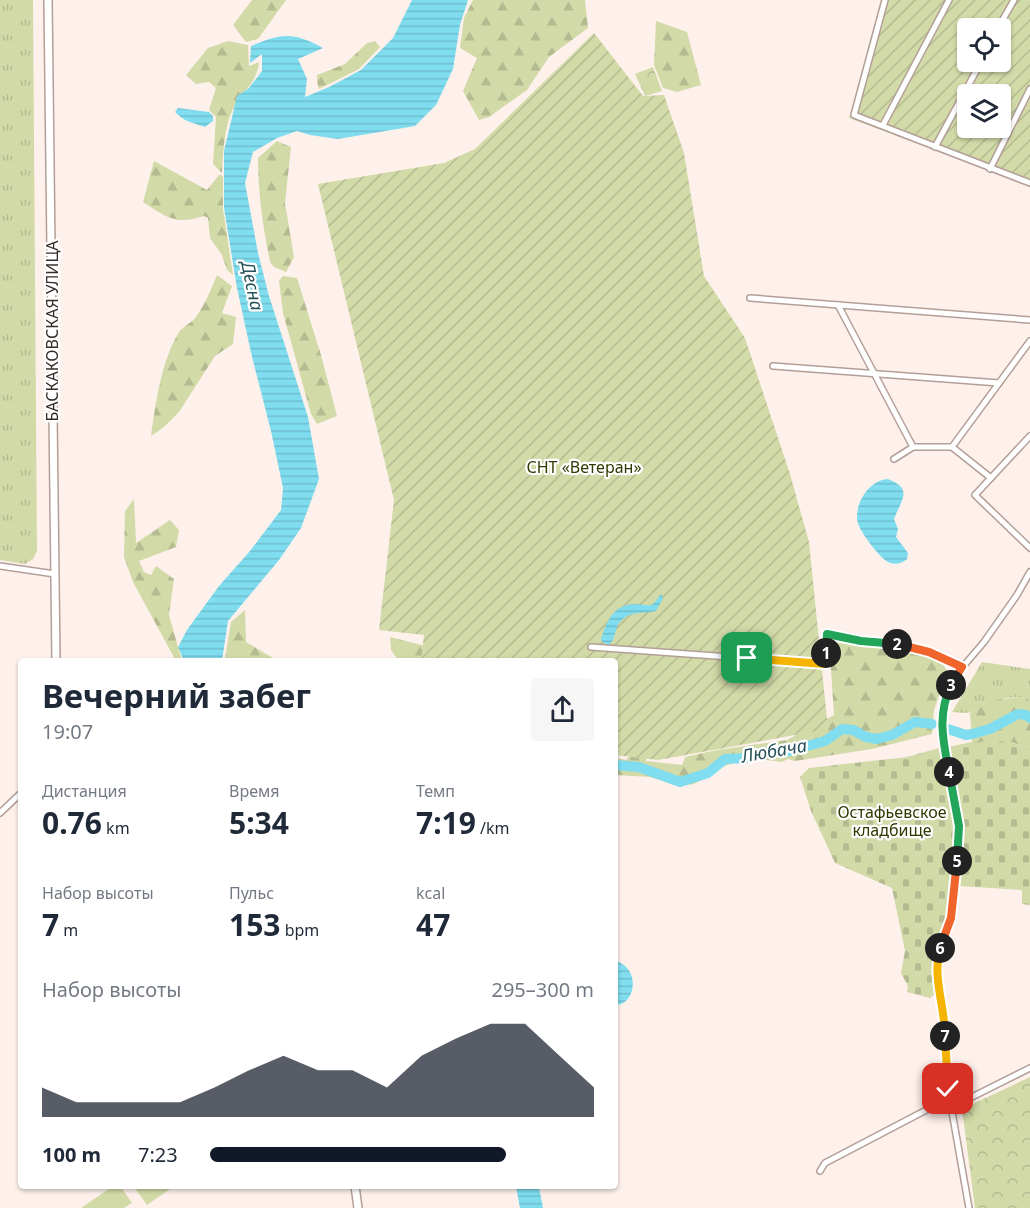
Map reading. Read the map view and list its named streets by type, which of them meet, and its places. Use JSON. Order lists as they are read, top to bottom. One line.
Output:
{"streets":{"street":["БАСКАКОВСКАЯ УЛИЦА"]},"water":["Десна","Любача"],"parks":["СНТ «Ветеран»","Остафьевское кладбище"],"page":{"pins":["2","1","3","4","5","6","7"],"heading":["Вечерний забег","19:07"],"stats":[["Дистанция","0.76 km"],["Время","5:34"],["Темп","7:19 /km"],["Набор высоты","7 m"],["Пульс","153 bpm"],["kcal","47"]],"chart":["Набор высоты","295–300 m"],"list":[{"name":"100 m","note":"7:23"}]}}
